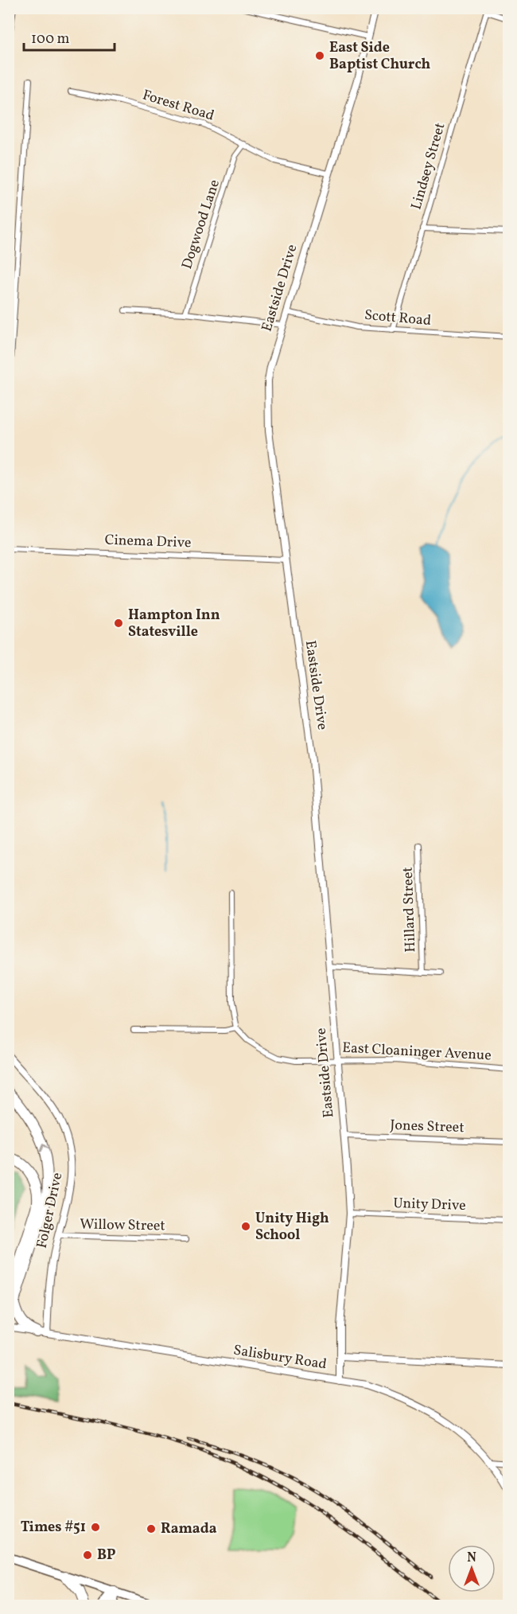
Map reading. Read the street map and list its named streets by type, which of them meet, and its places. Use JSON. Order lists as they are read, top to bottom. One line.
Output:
{"streets":{"street":["Forest Road","Lindsey Street","Dogwood Lane","Eastside Drive","Scott Road","Cinema Drive","Hillard Street","East Cloaninger Avenue","Jones Street","Unity Drive","Folger Drive","Willow Street","Salisbury Road"]},"crossings":[["Forest Road","Dogwood Lane"],["Forest Road","Eastside Drive"],["Lindsey Street","Scott Road"],["Eastside Drive","Scott Road"],["Eastside Drive","Cinema Drive"],["Eastside Drive","East Cloaninger Avenue"],["Eastside Drive","Jones Street"],["Eastside Drive","Unity Drive"],["Eastside Drive","Salisbury Road"],["Folger Drive","Willow Street"],["Folger Drive","Salisbury Road"]],"places":["East Side Baptist Church","Hampton Inn Statesville","Unity High School","Times #51","Ramada","BP"],"scale_bar":"100 m","north":"top"}
